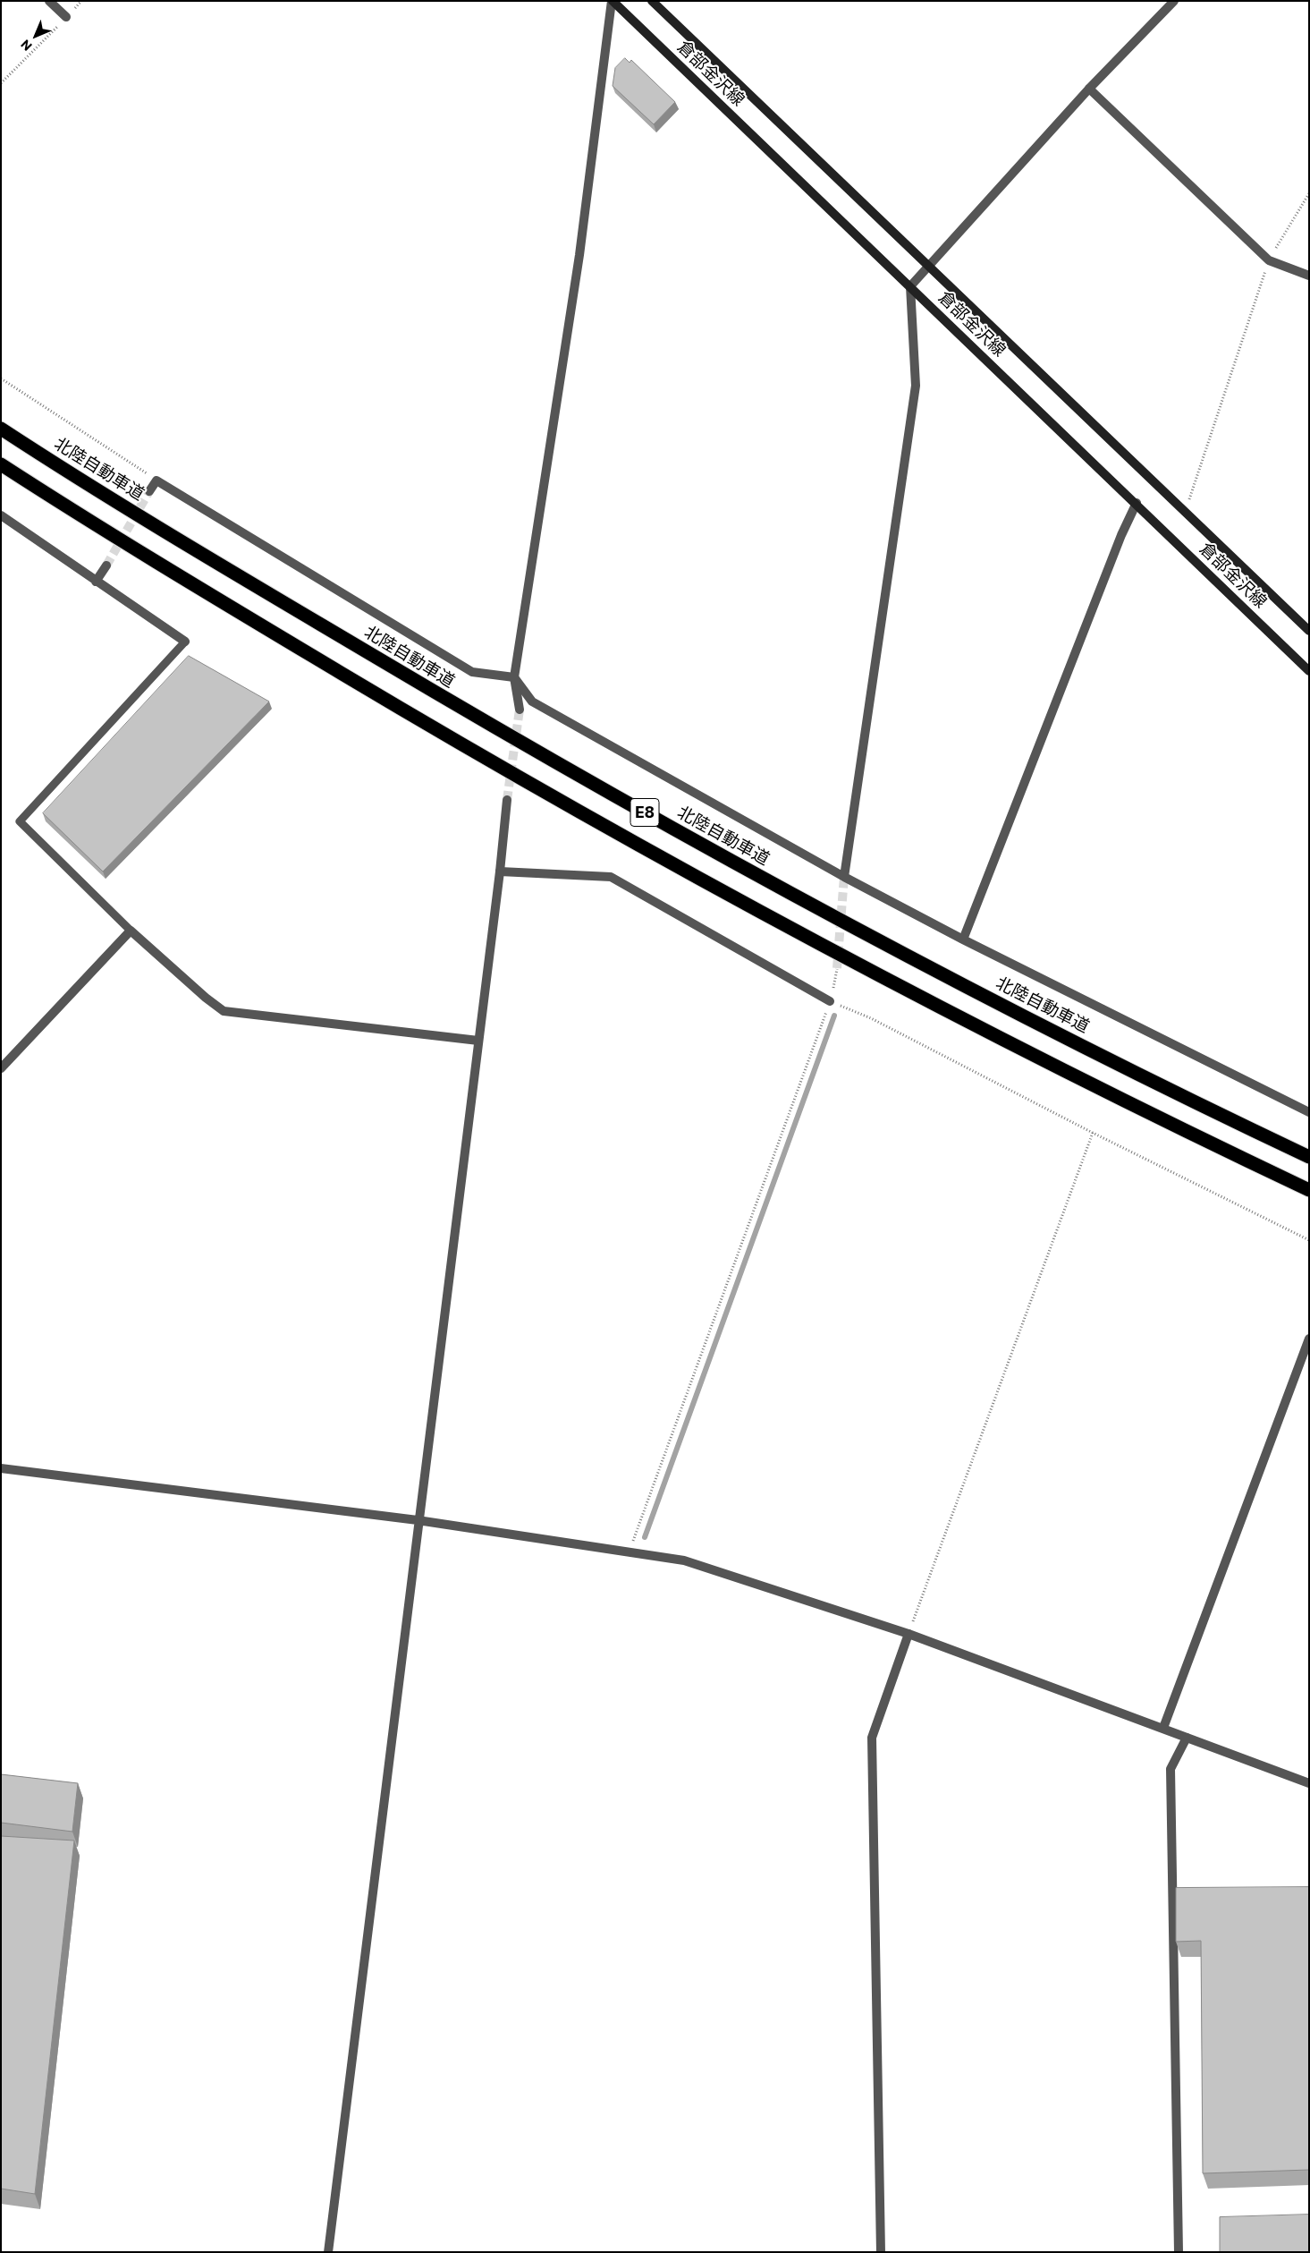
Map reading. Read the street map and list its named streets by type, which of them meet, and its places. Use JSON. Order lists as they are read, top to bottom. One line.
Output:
{"streets":{"highway":["北陸自動車道","E8"],"main road":["倉部金沢線"]},"north":"bottom left"}
